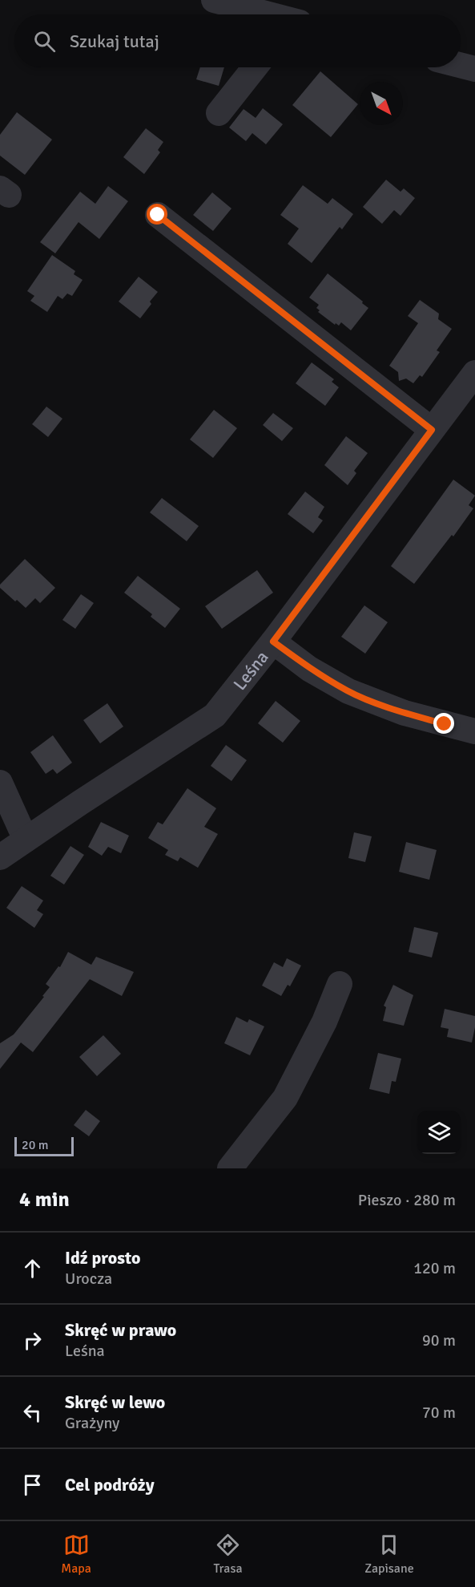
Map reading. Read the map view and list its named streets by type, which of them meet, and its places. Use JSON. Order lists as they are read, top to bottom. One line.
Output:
{"streets":{"street":["Leśna"]},"scale_bar":"20 m","north":"bottom right","page":{"search":"Szukaj tutaj","scale":"20 m","heading":["4 min","Pieszo · 280 m"],"list":[["Idź prosto","Urocza","120 m"],["Skręć w prawo","Leśna","90 m"],["Skręć w lewo","Grażyny","70 m"],"Cel podróży"],"nav":["Mapa","Trasa","Zapisane"]}}
